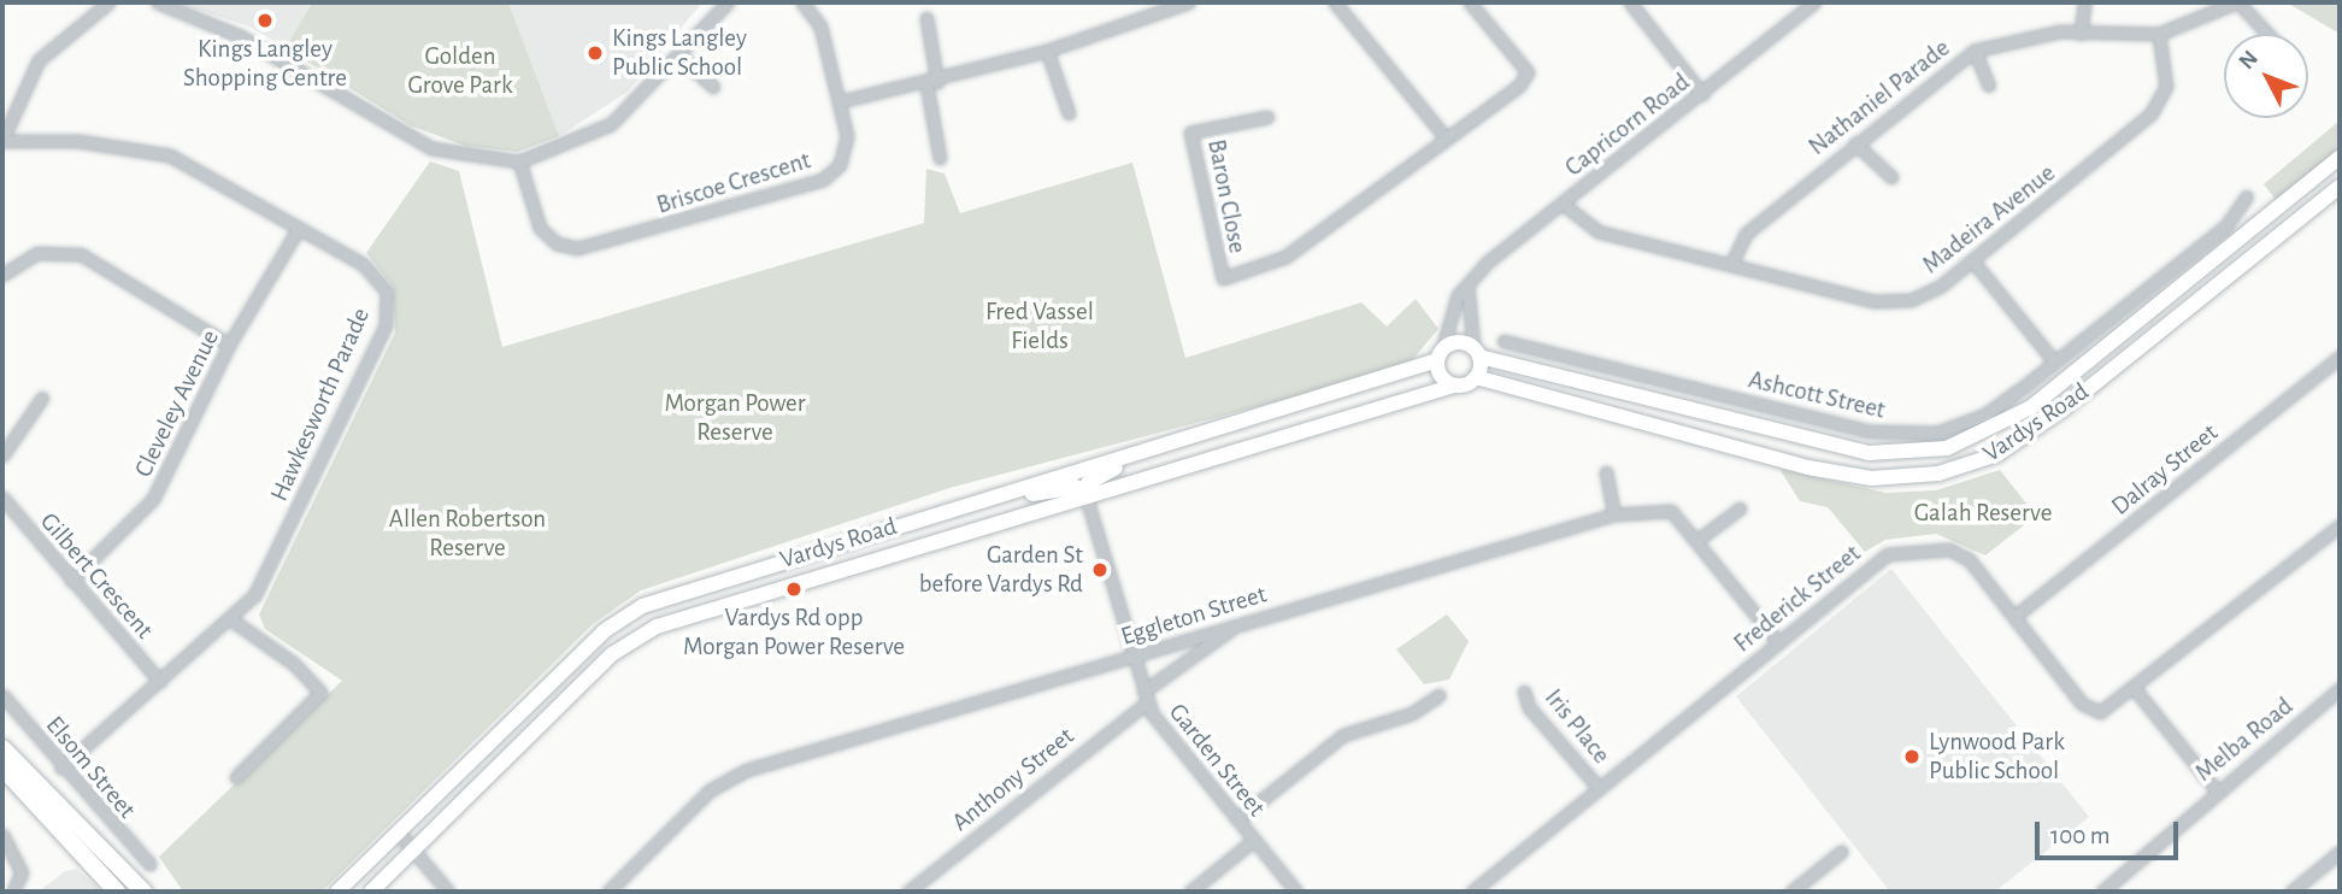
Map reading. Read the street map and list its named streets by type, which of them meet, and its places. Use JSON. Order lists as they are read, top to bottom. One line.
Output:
{"streets":{"main road":["Vardys Road"],"street":["Nathaniel Parade","Capricorn Road","Briscoe Crescent","Baron Close","Madeira Avenue","Ashcott Street","Cleveley Avenue","Hawkesworth Parade","Dalray Street","Gilbert Crescent","Frederick Street","Eggleton Street","Iris Place","Melba Road","Garden Street","Elsom Street","Anthony Street"]},"crossings":[["Nathaniel Parade","Madeira Avenue"],["Capricorn Road","Madeira Avenue"],["Capricorn Road","Vardys Road"],["Cleveley Avenue","Hawkesworth Parade"],["Cleveley Avenue","Gilbert Crescent"],["Hawkesworth Parade","Gilbert Crescent"],["Hawkesworth Parade","Elsom Street"],["Vardys Road","Garden Street"],["Dalray Street","Frederick Street"],["Frederick Street","Eggleton Street"],["Frederick Street","Iris Place"],["Eggleton Street","Garden Street"],["Eggleton Street","Anthony Street"],["Garden Street","Anthony Street"]],"parks":["Golden Grove Park","Fred Vassel Fields","Morgan Power Reserve","Galah Reserve","Allen Robertson Reserve"],"places":["Kings Langley Shopping Centre","Kings Langley Public School","Garden St before Vardys Rd","Vardys Rd opp Morgan Power Reserve","Lynwood Park Public School"],"scale_bar":"100 m","north":"top left"}
